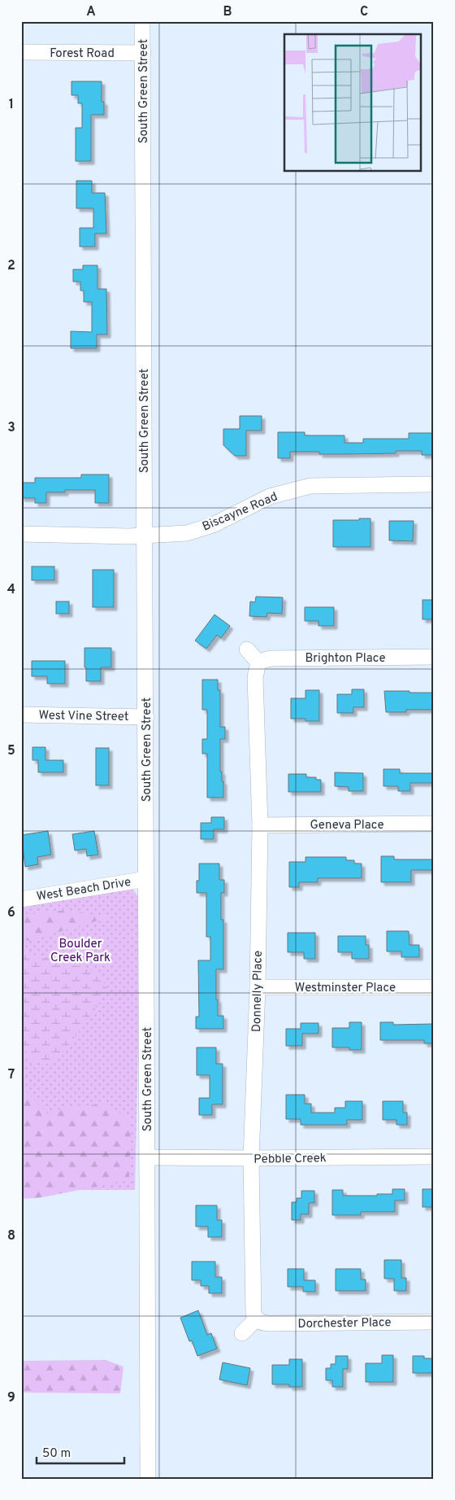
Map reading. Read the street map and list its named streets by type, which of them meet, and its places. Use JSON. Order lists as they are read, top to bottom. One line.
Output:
{"streets":{"street":["Forest Road","South Green Street","Biscayne Road","Brighton Place","West Vine Street","Geneva Place","West Beach Drive","Westminster Place","Donnelly Place","Pebble Creek","Dorchester Place"]},"crossings":[["Forest Road","South Green Street"],["South Green Street","Biscayne Road"],["South Green Street","West Vine Street"],["South Green Street","West Beach Drive"],["South Green Street","Pebble Creek"],["Brighton Place","Donnelly Place"],["Geneva Place","Donnelly Place"],["Westminster Place","Donnelly Place"],["Donnelly Place","Pebble Creek"],["Donnelly Place","Dorchester Place"]],"parks":["Boulder Creek Park"],"scale_bar":"50 m","grid":{"columns":["A","B","C"],"rows":["1","2","3","4","5","6","7","8","9"]}}
